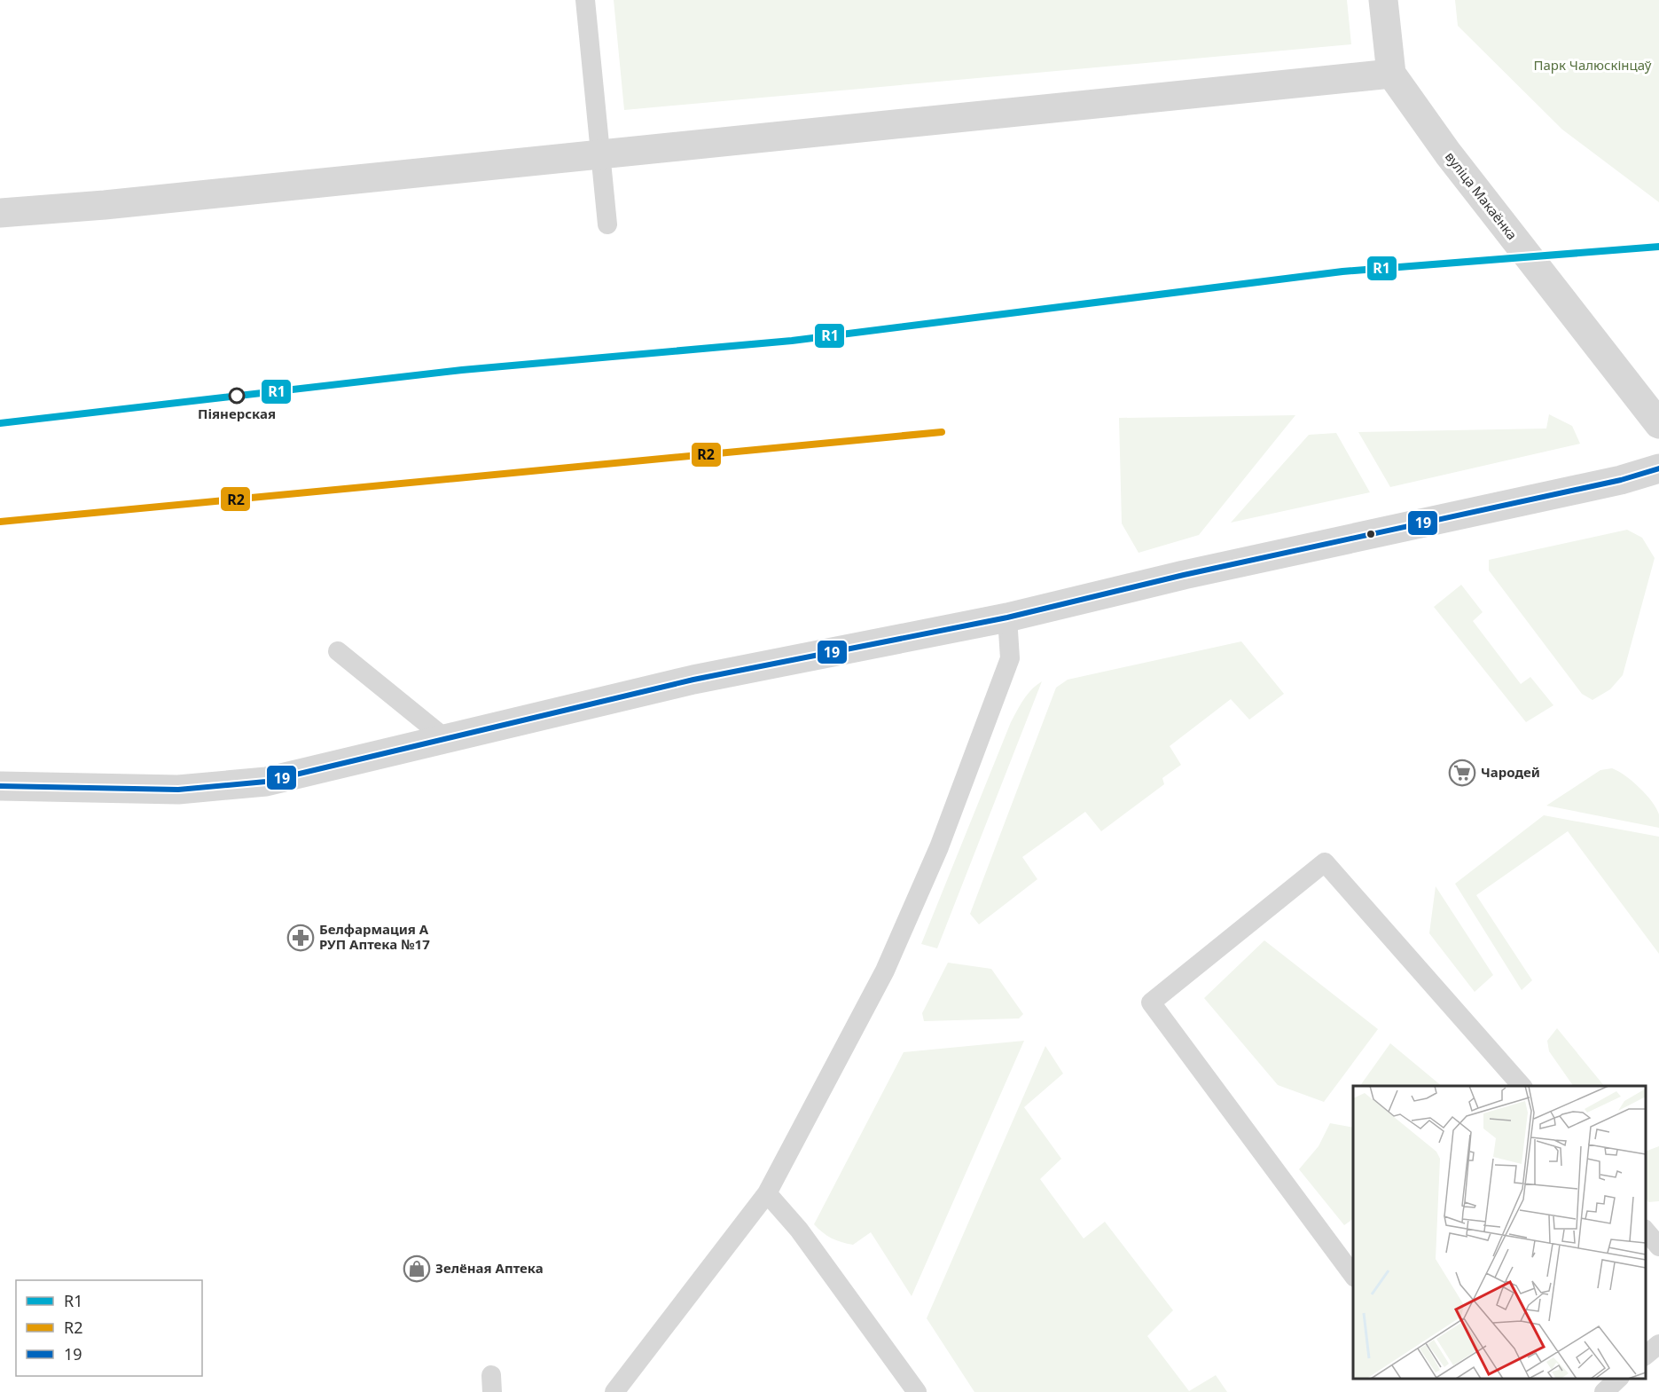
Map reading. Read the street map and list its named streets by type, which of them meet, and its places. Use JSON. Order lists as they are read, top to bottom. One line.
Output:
{"streets":{"street":["вуліца Макаёнка"]},"parks":["Парк Чалюскінцаў"],"places":{"other":["Піянерская"],"supermarket":["Чародей"],"pharmacy":["Белфармация А РУП Аптека №17"],"shop":["Зелёная Аптека"]},"lines":["transit line R1","transit line R2","transit line 19"],"legend":["R1","R2","19"]}
